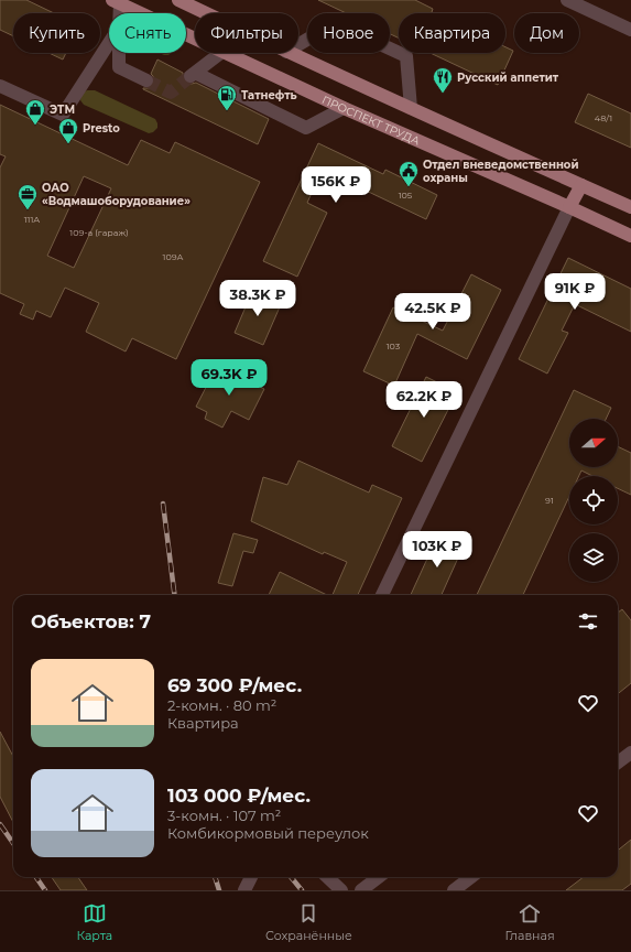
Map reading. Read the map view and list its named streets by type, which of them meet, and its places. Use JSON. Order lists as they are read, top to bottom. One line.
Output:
{"streets":{"main road":["ПРОСПЕКТ ТРУДА"]},"places":{"restaurant":["Русский аппетит"],"fuel station":["Татнефть"],"shop":["ЭТМ","Presto"],"public building":["Отдел вневедомственной охраны"],"office":["ОАО «Водмашоборудование»"]},"house_numbers":["48/1","105","111А","109-а (гараж)","109А","103","91"],"north":"right","page":{"chip":["Купить","Снять","Фильтры","Новое","Квартира","Дом"],"price":["156K ₽","91K ₽","38.3K ₽","42.5K ₽","69.3K ₽","62.2K ₽","103K ₽"],"heading":"Объектов: 7","list":[{"name":"69 300 ₽/мес.","note":"2-комн. · 80 m² · Квартира"},{"name":"103 000 ₽/мес.","note":"3-комн. · 107 m² · Комбикормовый переулок"}],"tabs":["Карта","Сохранённые","Главная"]}}
